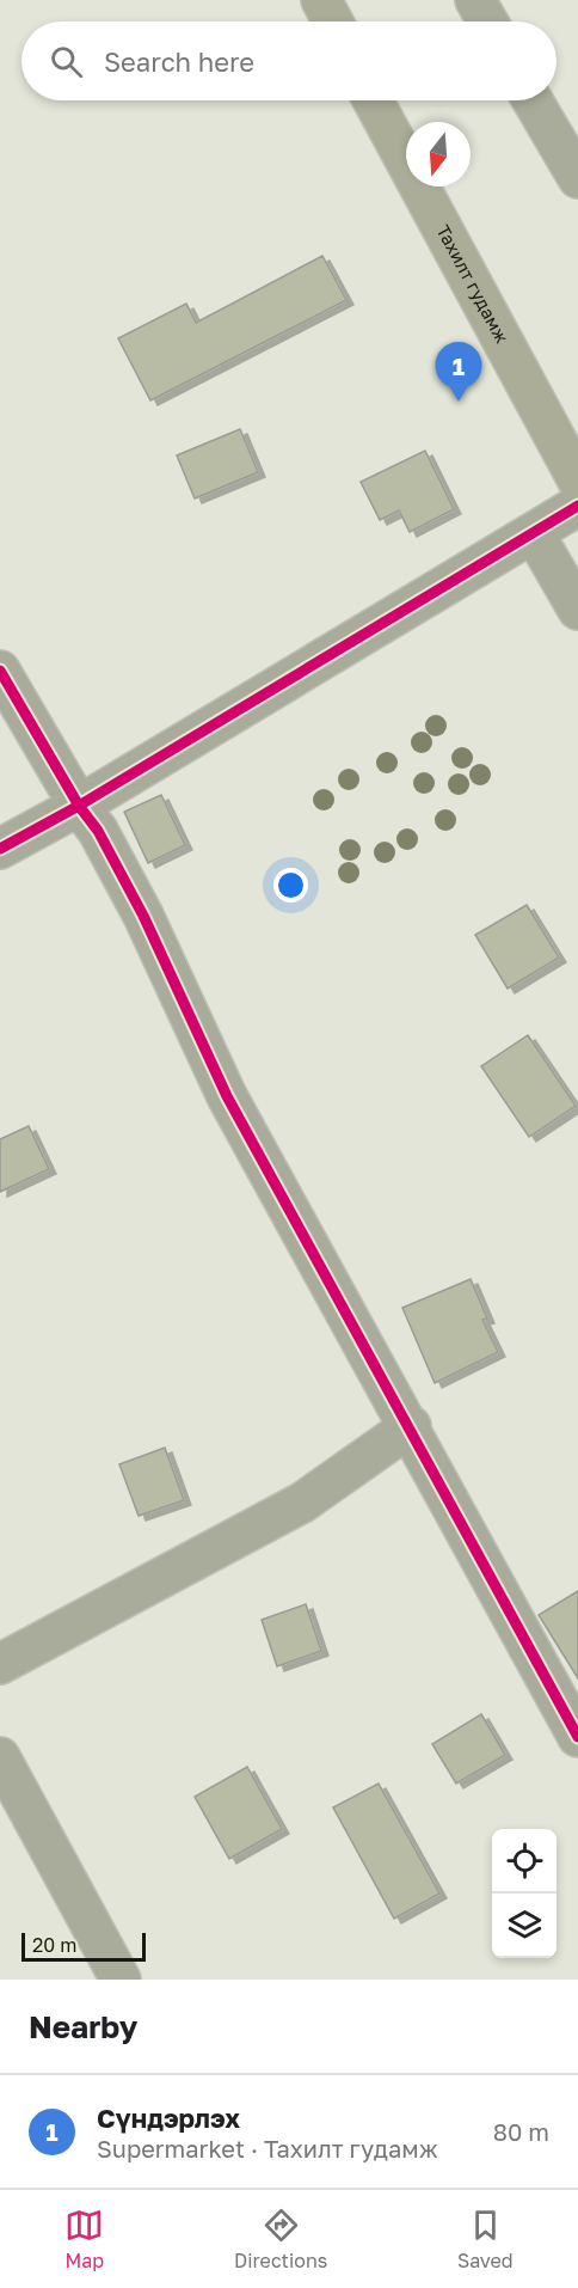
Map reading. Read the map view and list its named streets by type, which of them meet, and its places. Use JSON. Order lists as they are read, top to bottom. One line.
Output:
{"streets":{"main road":["Тахилт гудамж"]},"scale_bar":"20 m","north":"bottom","page":{"search":"Search here","pins":"1","scale":"20 m","heading":"Nearby","list":[{"mark":"1","name":"Сүндэрлэх","note":"Supermarket · Тахилт гудамж","value":"80 m"}],"nav":["Map","Directions","Saved"]}}
